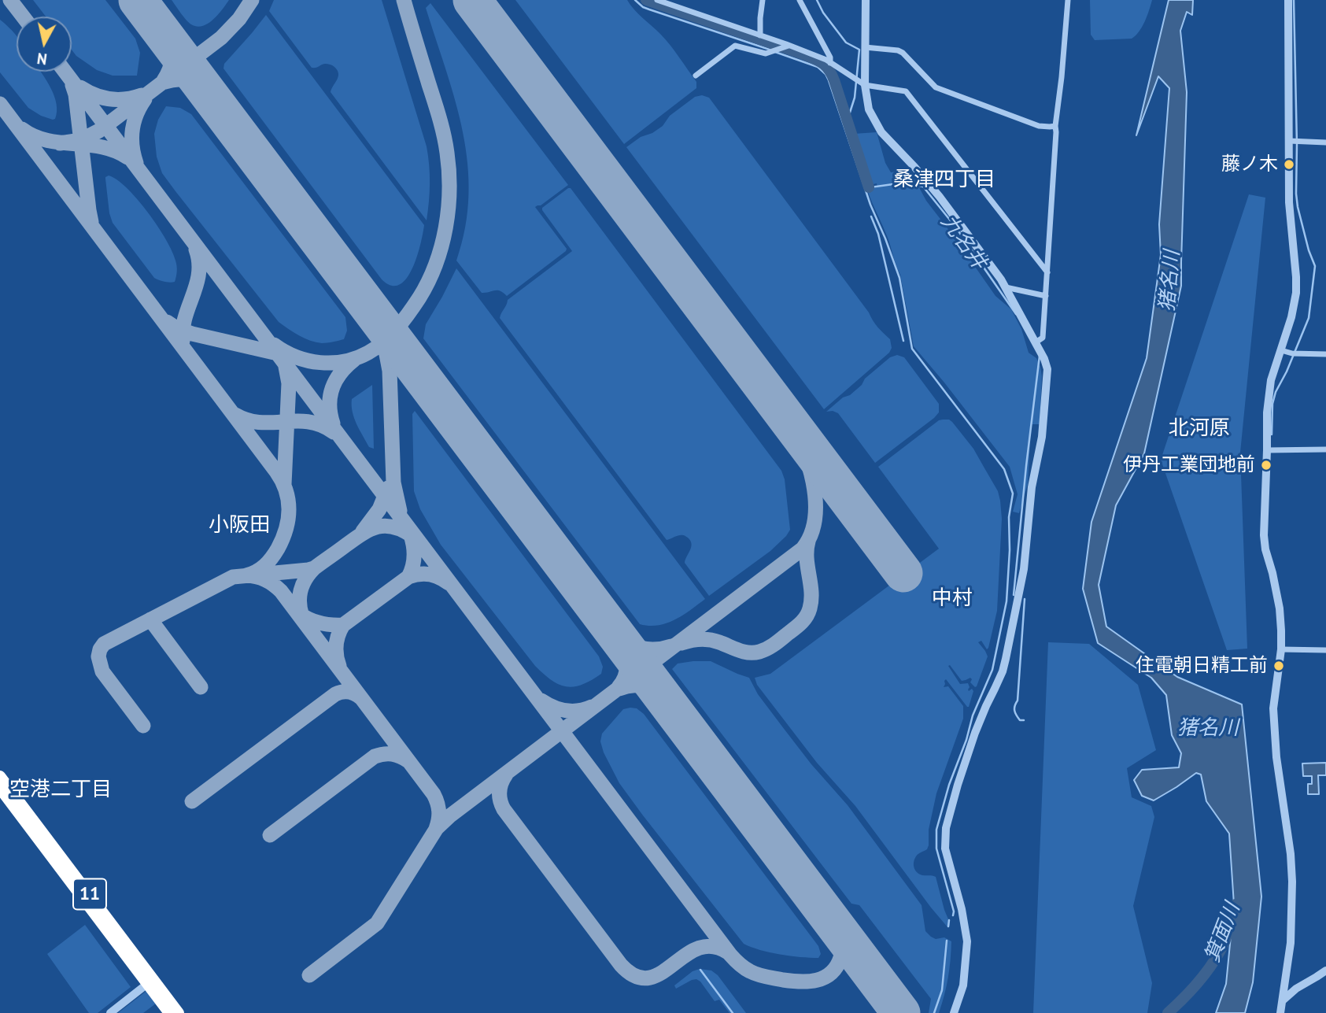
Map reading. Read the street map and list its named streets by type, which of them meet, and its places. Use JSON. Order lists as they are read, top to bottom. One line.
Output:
{"streets":{"highway":["11"]},"districts":["桑津四丁目","北河原","小阪田","中村","空港二丁目"],"water":["九名井","猪名川","箕面川"],"places":["藤ノ木","伊丹工業団地前","住電朝日精工前"],"north":"bottom"}
